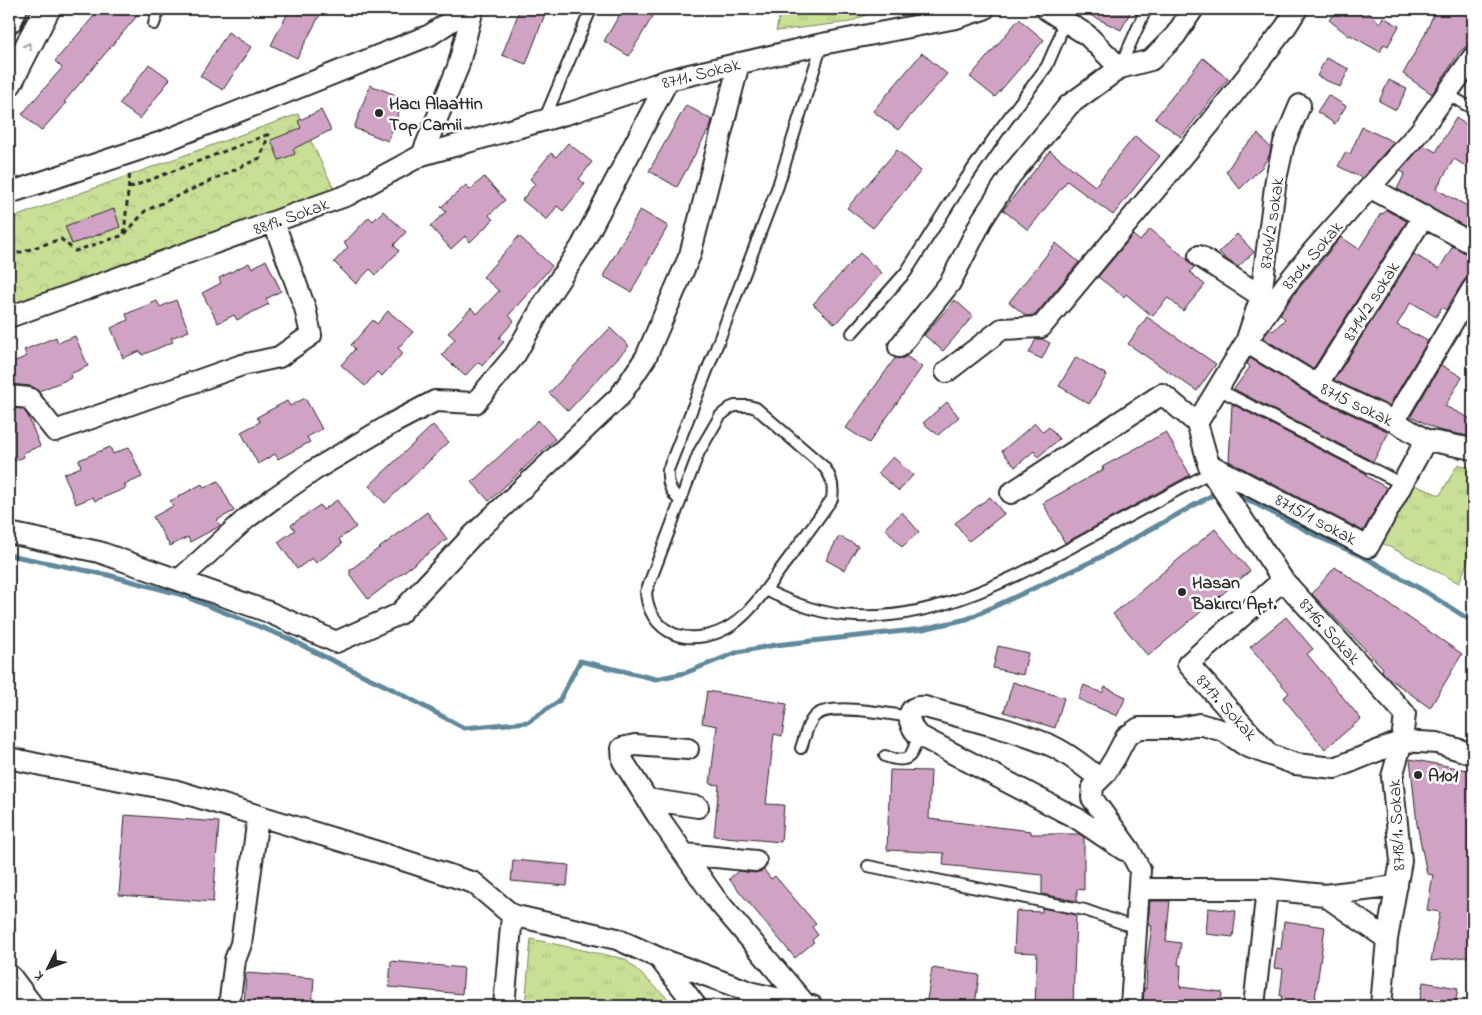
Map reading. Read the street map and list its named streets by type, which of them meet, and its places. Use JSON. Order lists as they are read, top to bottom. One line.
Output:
{"streets":{"street":["8711. Sokak","8819. Sokak","8704/2 sokak","8704. Sokak","8714/2 sokak","8715 sokak","8715/1 sokak","8716. Sokak","8717. Sokak","8718/1. Sokak"]},"crossings":[["8711. Sokak","8819. Sokak"],["8704/2 sokak","8704. Sokak"],["8704/2 sokak","8715 sokak"],["8704. Sokak","8715 sokak"],["8714/2 sokak","8715 sokak"],["8715 sokak","8715/1 sokak"],["8715/1 sokak","8716. Sokak"],["8716. Sokak","8717. Sokak"],["8716. Sokak","8718/1. Sokak"]],"places":["Hacı Alaattin Top Camii","Hasan Bakırcı Apt.","A101"],"north":"bottom left"}
